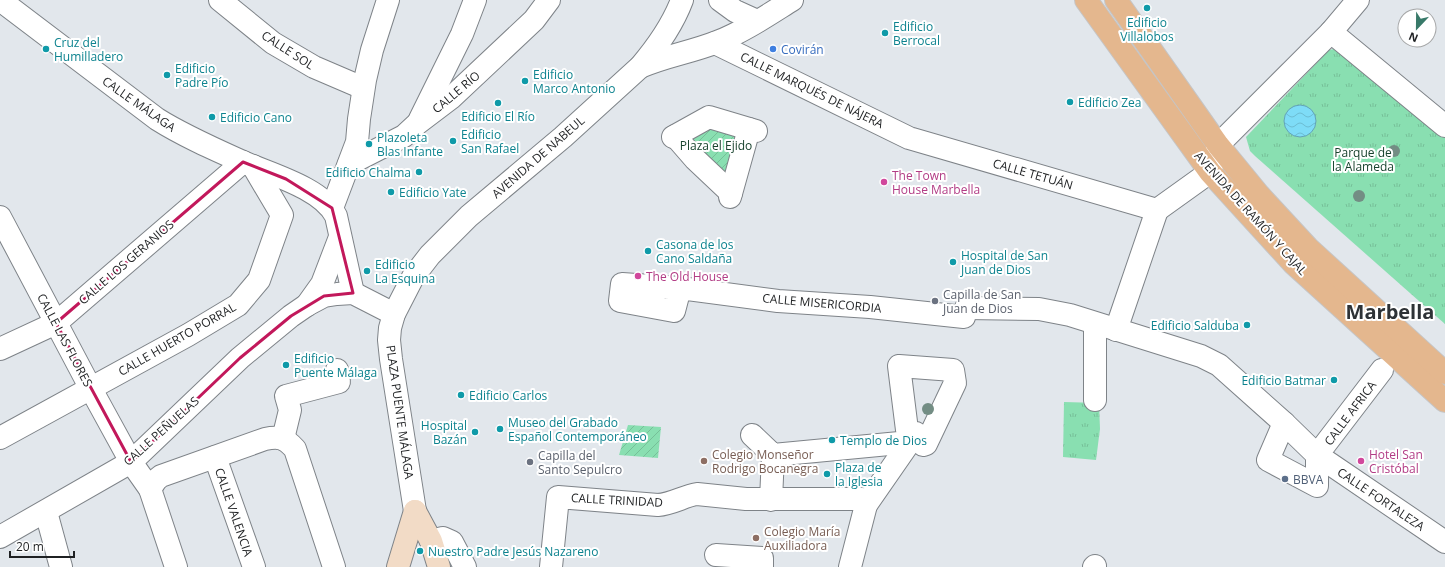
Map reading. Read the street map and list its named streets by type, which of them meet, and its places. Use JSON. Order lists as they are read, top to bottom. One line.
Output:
{"streets":{"main road":["AVENIDA DE RAMÓN Y CAJAL"],"street":["CALLE SOL","CALLE MARQUÉS DE NÁJERA","CALLE RÍO","CALLE MÁLAGA","AVENIDA DE NABEUL","CALLE TETUÁN","CALLE LOS GERANIOS","CALLE MISERICORDIA","CALLE HUERTO PORRAL","CALLE LAS FLORES","PLAZA PUENTE MÁLAGA","CALLE AFRICA","CALLE PEÑUELAS","CALLE FORTALEZA","CALLE TRINIDAD","CALLE VALENCIA"]},"crossings":[["CALLE MARQUÉS DE NÁJERA","CALLE TETUÁN"],["CALLE MÁLAGA","CALLE LOS GERANIOS"],["CALLE MÁLAGA","CALLE HUERTO PORRAL"],["AVENIDA DE NABEUL","PLAZA PUENTE MÁLAGA"],["CALLE LOS GERANIOS","CALLE HUERTO PORRAL"],["CALLE LOS GERANIOS","CALLE LAS FLORES"],["CALLE MISERICORDIA","CALLE FORTALEZA"],["CALLE HUERTO PORRAL","CALLE LAS FLORES"],["CALLE LAS FLORES","CALLE PEÑUELAS"],["CALLE AFRICA","CALLE FORTALEZA"]],"districts":["Marbella"],"parks":["Plaza el Ejido","Parque de la Alameda"],"places":["Edificio Villalobos","Edificio Berrocal","Cruz del Humilladero","Covirán","Edificio Padre Pío","Edificio Marco Antonio","Edificio Zea","Edificio El Río","Edificio Cano","Edificio San Rafael","Plazoleta Blas Infante","Edificio Chalma","The Town House Marbella","Edificio Yate","Casona de los Cano Saldaña","Hospital de San Juan de Dios","Edificio La Esquina","The Old House","Capilla de San Juan de Dios","Edificio Salduba","Edificio Puente Málaga","Edificio Batmar","Edificio Carlos","Museo del Grabado Español Contemporáneo","Hospital Bazán","Templo de Dios","Colegio Monseñor Rodrigo Bocanegra","Hotel San Cristóbal","Capilla del Santo Sepulcro","Plaza de la Iglesia","BBVA","Colegio María Auxiliadora","Nuestro Padre Jesús Nazareno"],"scale_bar":"20 m","north":"bottom"}
